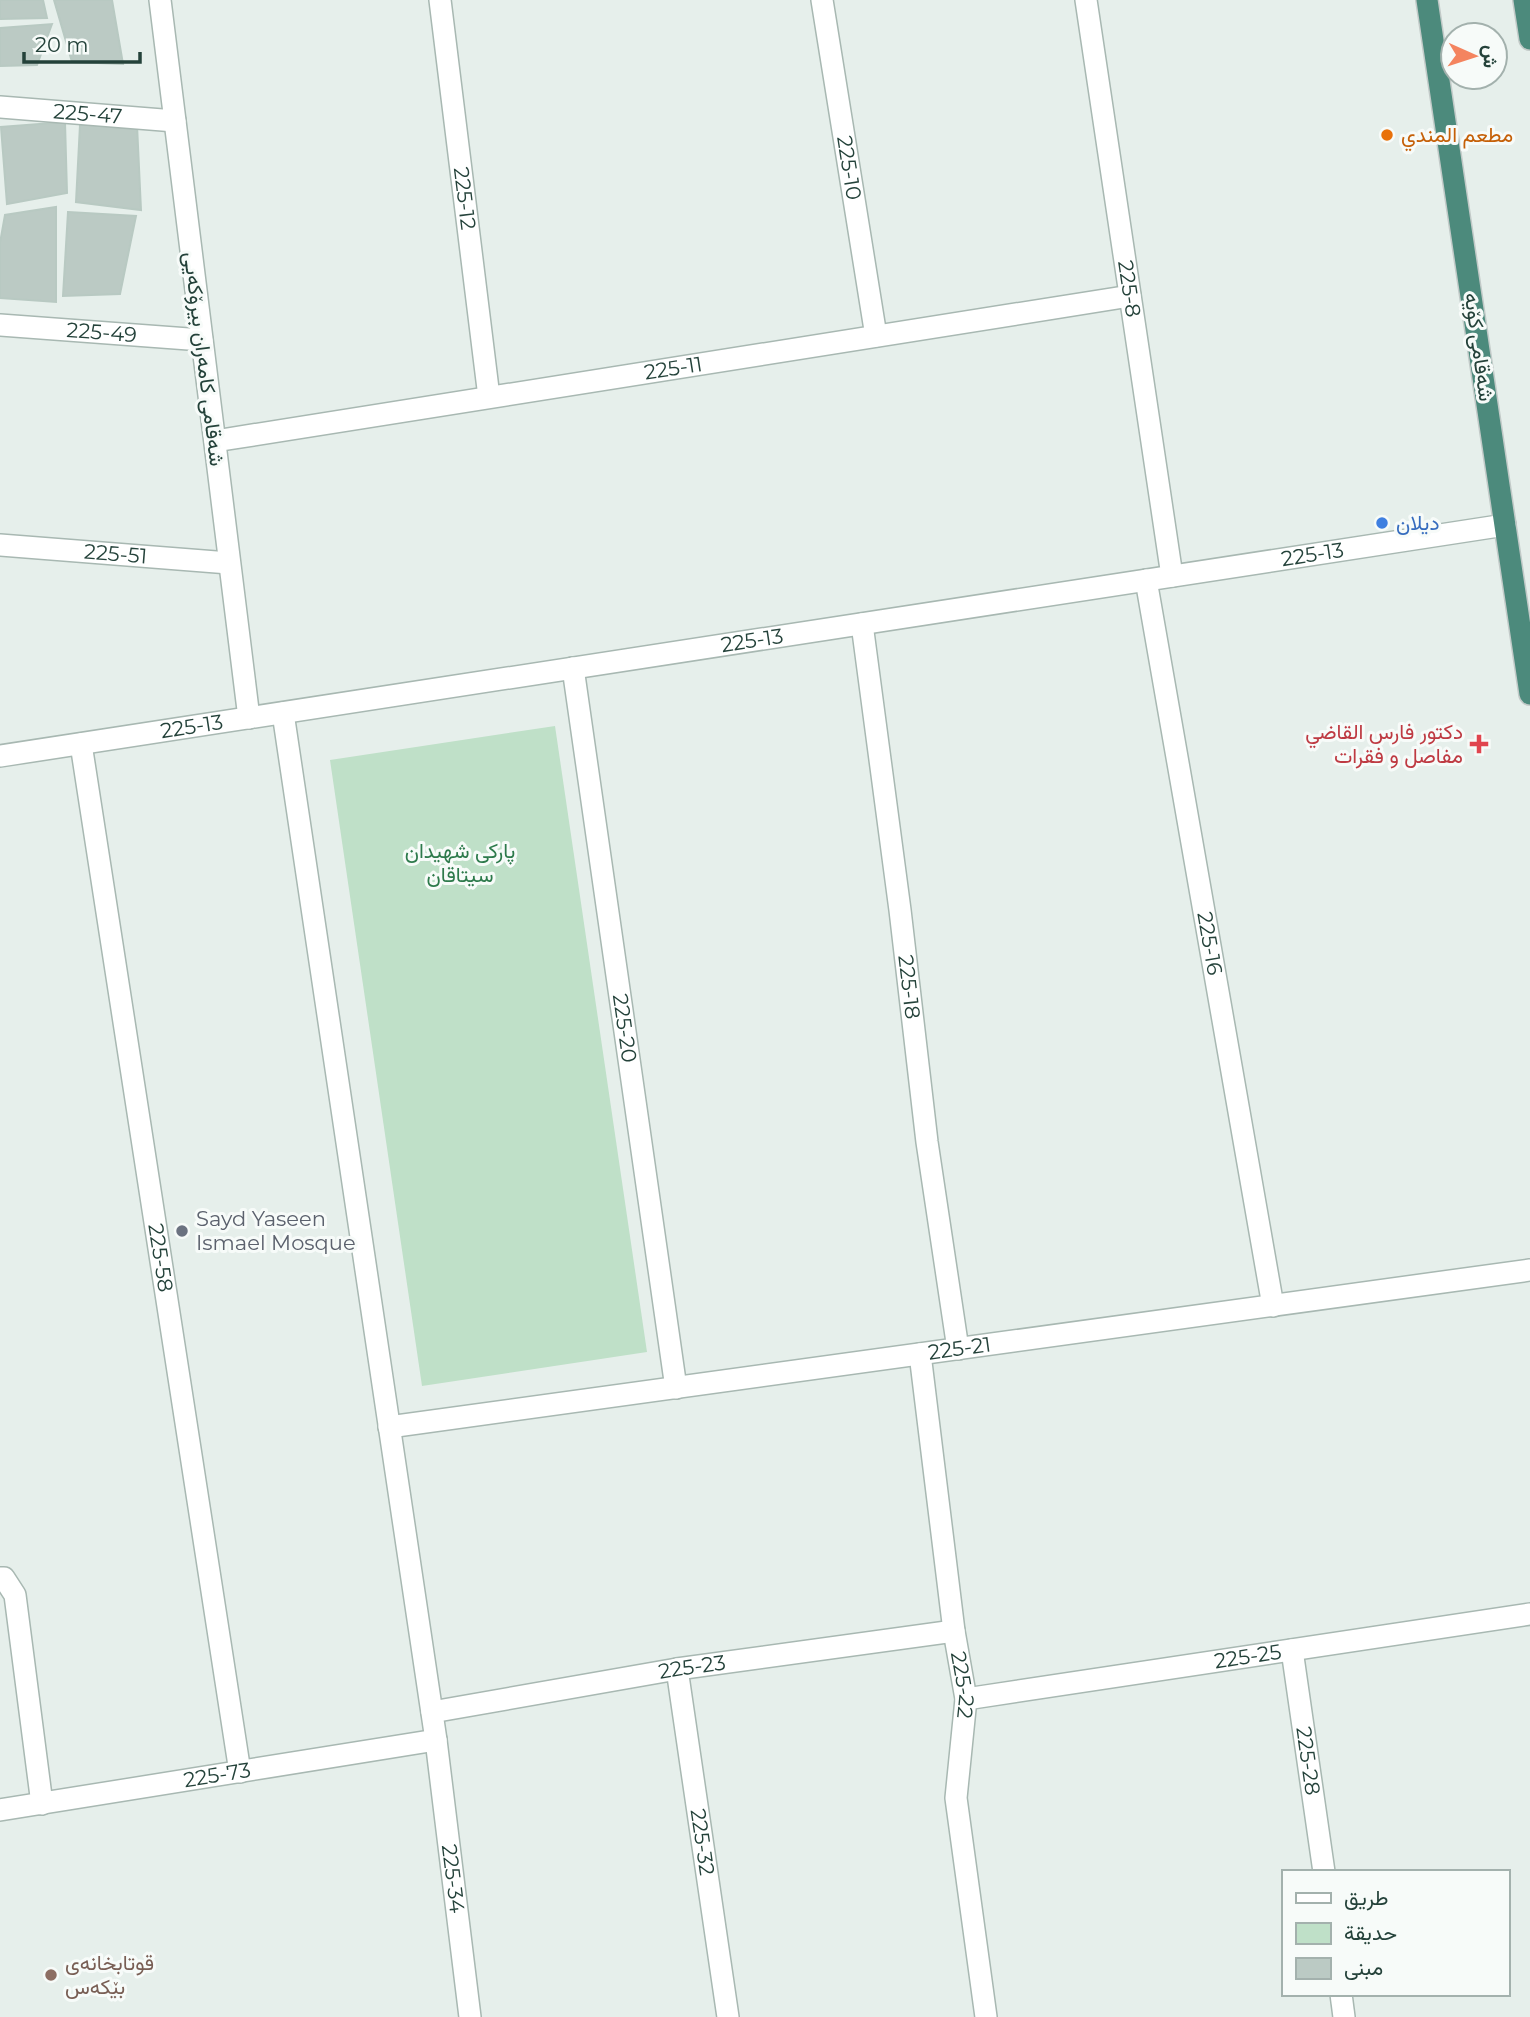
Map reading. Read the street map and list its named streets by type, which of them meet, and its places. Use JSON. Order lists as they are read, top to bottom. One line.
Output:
{"streets":{"highway":["شەقامی کۆیە"],"street":["225-47","225-10","225-12","225-8","225-49","شه‌قامی كامەران بیرۆكەیی","225-11","225-51","225-13","225-16","225-18","225-20","225-58","225-21","225-25","225-23","225-22","225-28","225-73","225-32","225-34"]},"crossings":[["225-47","شه‌قامی كامەران بیرۆكەیی"],["225-10","225-11"],["225-12","225-11"],["225-8","225-11"],["225-8","225-13"],["225-49","شه‌قامی كامەران بیرۆكەیی"],["شەقامی کۆیە","225-13"],["شه‌قامی كامەران بیرۆكەیی","225-11"],["شه‌قامی كامەران بیرۆكەیی","225-51"],["شه‌قامی كامەران بیرۆكەیی","225-13"],["225-13","225-16"],["225-13","225-18"],["225-13","225-20"],["225-13","225-58"],["225-13","225-34"],["225-16","225-21"],["225-18","225-21"],["225-20","225-21"],["225-58","225-73"],["225-21","225-22"],["225-21","225-34"],["225-25","225-22"],["225-25","225-28"],["225-23","225-22"],["225-23","225-32"],["225-23","225-34"],["225-73","225-34"]],"parks":["پارکی شهیدان سیتاقان"],"places":{"other":["مطعم المندي","دیلان","Sayd Yaseen Ismael Mosque","قوتابخانەی بێكه‌س"],"health":["دكتور فارس القاضي مفاصل و فقرات"]},"legend":["طريق","حديقة","مبنى"],"scale_bar":"20 m","north":"right"}
